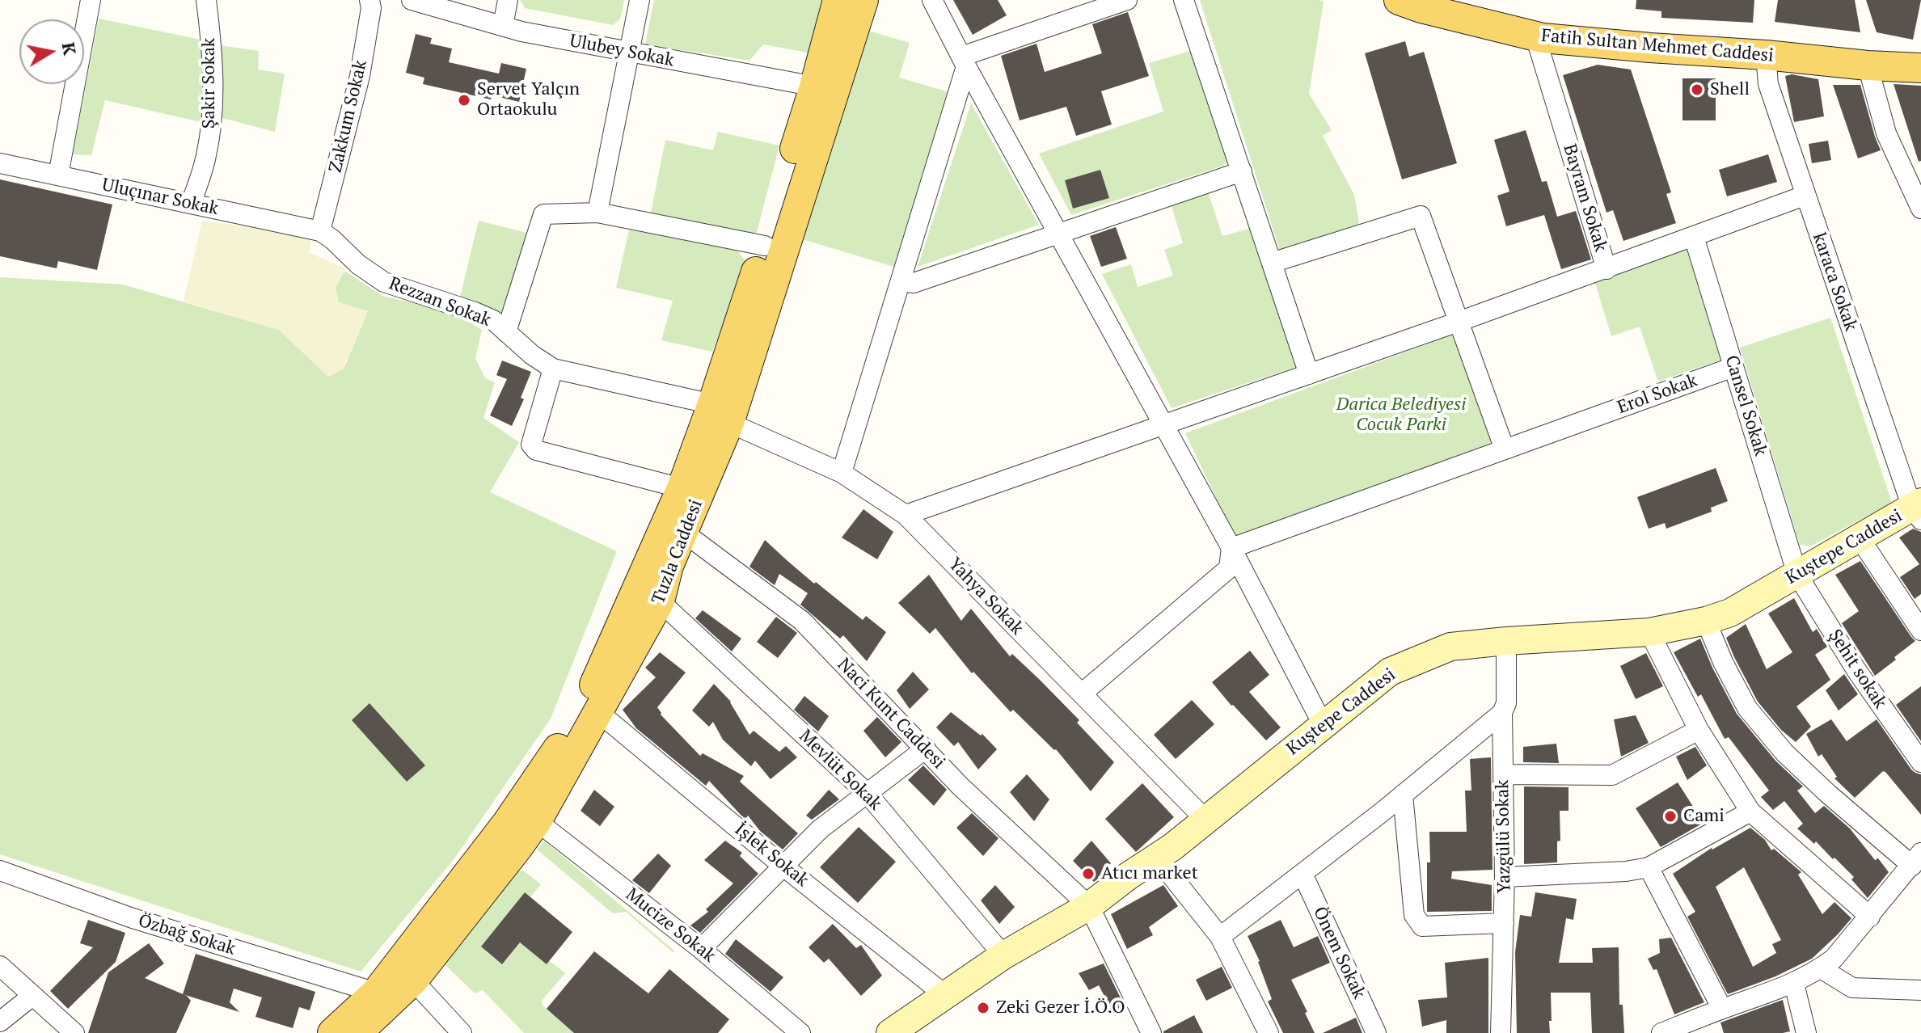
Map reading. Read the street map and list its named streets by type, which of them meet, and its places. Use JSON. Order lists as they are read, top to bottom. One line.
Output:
{"streets":{"main road":["Fatih Sultan Mehmet Caddesi","Tuzla Caddesi"],"street":["Ulubey Sokak","Şakir Sokak","Zakkum Sokak","Uluçınar Sokak","Bayram Sokak","karaca Sokak","Rezzan Sokak","Erol Sokak","Cansel Sokak","Kuştepe Caddesi","Yahya Sokak","Şehit sokak","Naci Kunt Caddesi","Mevlüt Sokak","Yazgülü Sokak","İşlek Sokak","Mucize Sokak","Özbağ Sokak","Önem Sokak"]},"crossings":[["Fatih Sultan Mehmet Caddesi","Bayram Sokak"],["Fatih Sultan Mehmet Caddesi","karaca Sokak"],["Ulubey Sokak","Tuzla Caddesi"],["Şakir Sokak","Uluçınar Sokak"],["Zakkum Sokak","Uluçınar Sokak"],["Zakkum Sokak","Rezzan Sokak"],["Uluçınar Sokak","Rezzan Sokak"],["Bayram Sokak","karaca Sokak"],["Bayram Sokak","Cansel Sokak"],["karaca Sokak","Kuştepe Caddesi"],["Rezzan Sokak","Tuzla Caddesi"],["Rezzan Sokak","Yahya Sokak"],["Erol Sokak","Cansel Sokak"],["Cansel Sokak","Kuştepe Caddesi"],["Cansel Sokak","Şehit sokak"],["Kuştepe Caddesi","Yahya Sokak"],["Kuştepe Caddesi","Şehit sokak"],["Kuştepe Caddesi","Naci Kunt Caddesi"],["Kuştepe Caddesi","Mevlüt Sokak"],["Kuştepe Caddesi","Yazgülü Sokak"],["Kuştepe Caddesi","İşlek Sokak"],["Tuzla Caddesi","Yahya Sokak"],["Tuzla Caddesi","Naci Kunt Caddesi"],["Tuzla Caddesi","Mevlüt Sokak"],["Tuzla Caddesi","İşlek Sokak"],["Tuzla Caddesi","Mucize Sokak"],["Tuzla Caddesi","Özbağ Sokak"]],"parks":["Darica Belediyesi Cocuk Parki"],"places":["Shell","Servet Yalçın Ortaokulu","Cami","Atıcı market","Zeki Gezer İ.Ö.O"],"north":"right"}
